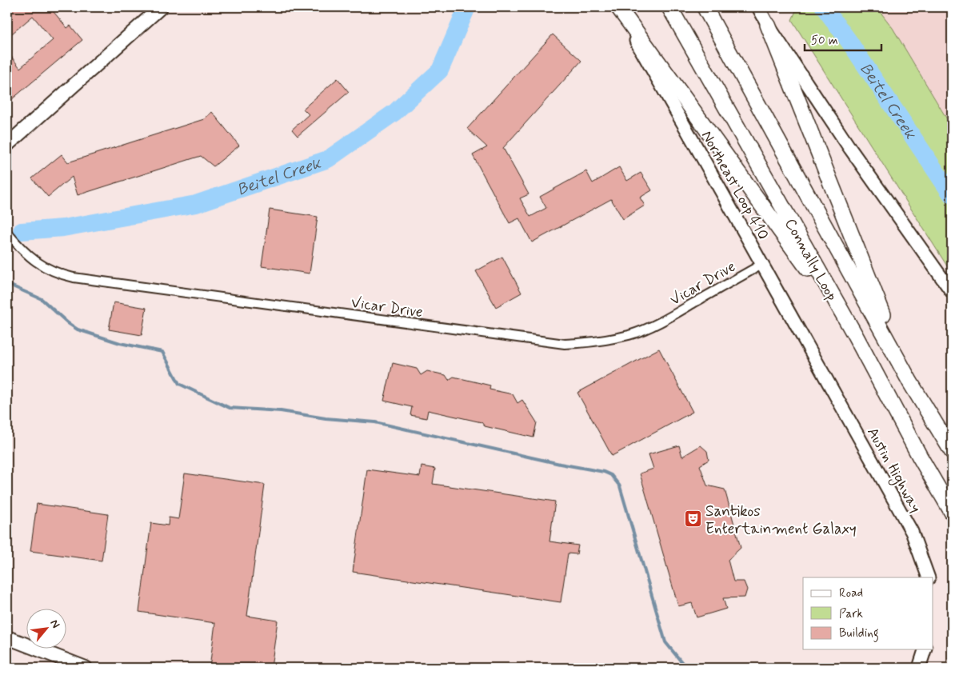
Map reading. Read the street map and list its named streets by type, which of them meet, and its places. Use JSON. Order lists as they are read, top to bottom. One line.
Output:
{"streets":{"highway":["Connally Loop"],"main road":["Northeast Loop 410","Austin Highway"],"street":["Vicar Drive"]},"crossings":[["Northeast Loop 410","Vicar Drive"],["Northeast Loop 410","Austin Highway"]],"water":["Beitel Creek"],"places":{"theatre":["Santikos Entertainment Galaxy"]},"legend":["Road","Park","Building"],"scale_bar":"50 m","north":"top right"}
